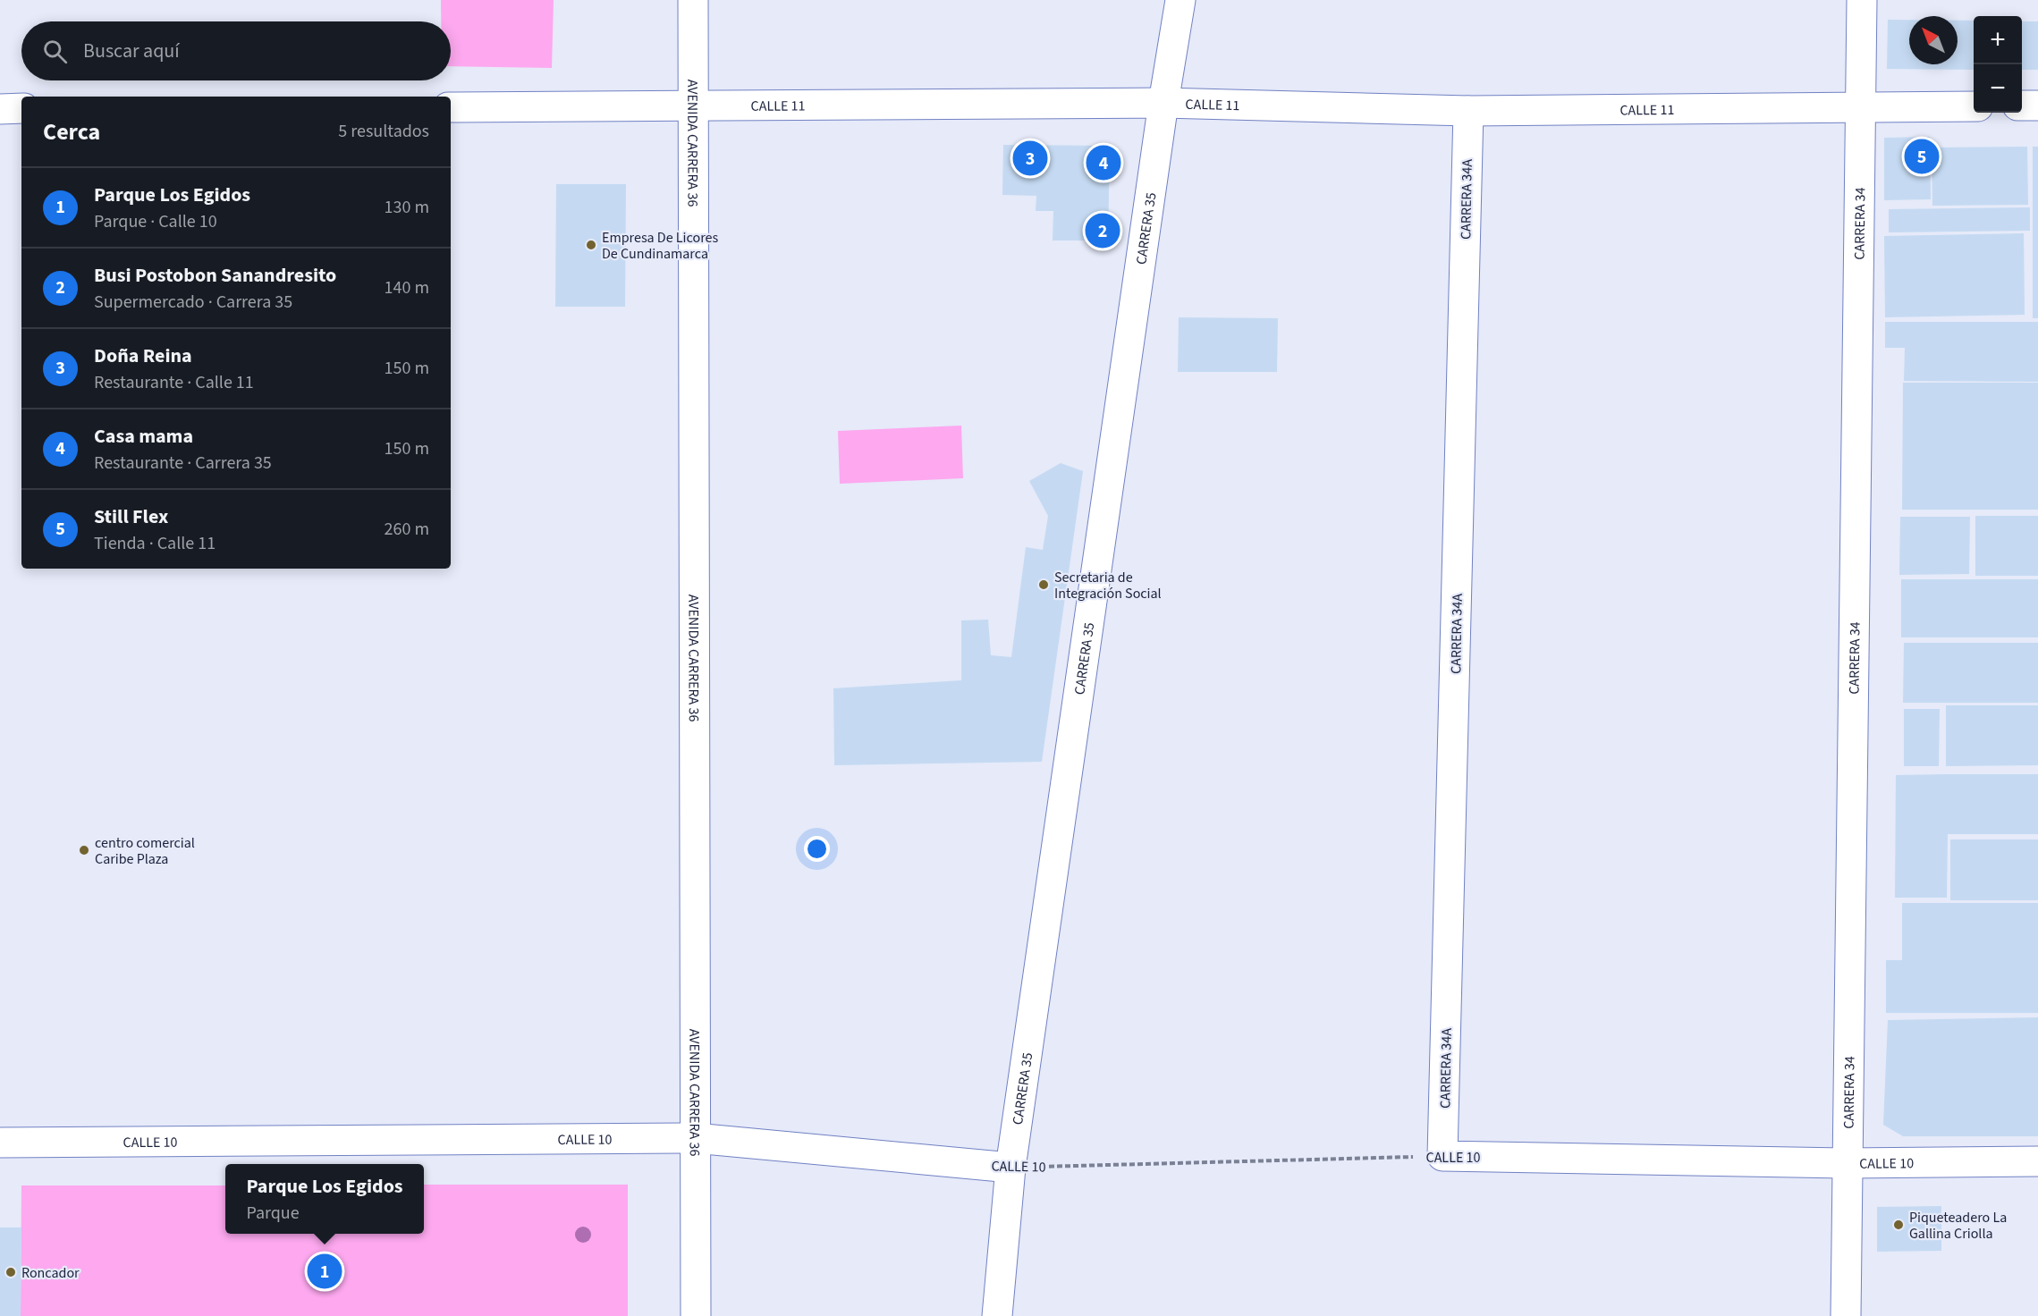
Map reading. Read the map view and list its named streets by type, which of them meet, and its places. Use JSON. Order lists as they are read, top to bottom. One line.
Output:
{"streets":{"street":["CALLE 11","AVENIDA CARRERA 36","CARRERA 34A","CARRERA 34","CARRERA 35","CALLE 10"]},"crossings":[["CALLE 11","AVENIDA CARRERA 36"],["CALLE 11","CARRERA 34A"],["CALLE 11","CARRERA 34"],["CALLE 11","CARRERA 35"],["AVENIDA CARRERA 36","CALLE 10"],["CARRERA 34A","CALLE 10"],["CARRERA 34","CALLE 10"],["CARRERA 35","CALLE 10"]],"places":["Empresa De Licores De Cundinamarca","Secretaria de Integración Social","centro comercial Caribe Plaza","Piqueteadero La Gallina Criolla","Roncador"],"north":"top left","page":{"map_buttons":["+","−"],"search":"Buscar aquí","heading":["Cerca","5 resultados"],"pins":["5","3","4","2","1"],"list":[{"mark":"1","name":"Parque Los Egidos","note":"Parque · Calle 10","value":"130 m"},{"mark":"2","name":"Busi Postobon Sanandresito","note":"Supermercado · Carrera 35","value":"140 m"},{"mark":"3","name":"Doña Reina","note":"Restaurante · Calle 11","value":"150 m"},{"mark":"4","name":"Casa mama","note":"Restaurante · Carrera 35","value":"150 m"},{"mark":"5","name":"Still Flex","note":"Tienda · Calle 11","value":"260 m"}],"popup":["Parque Los Egidos","Parque"]}}
